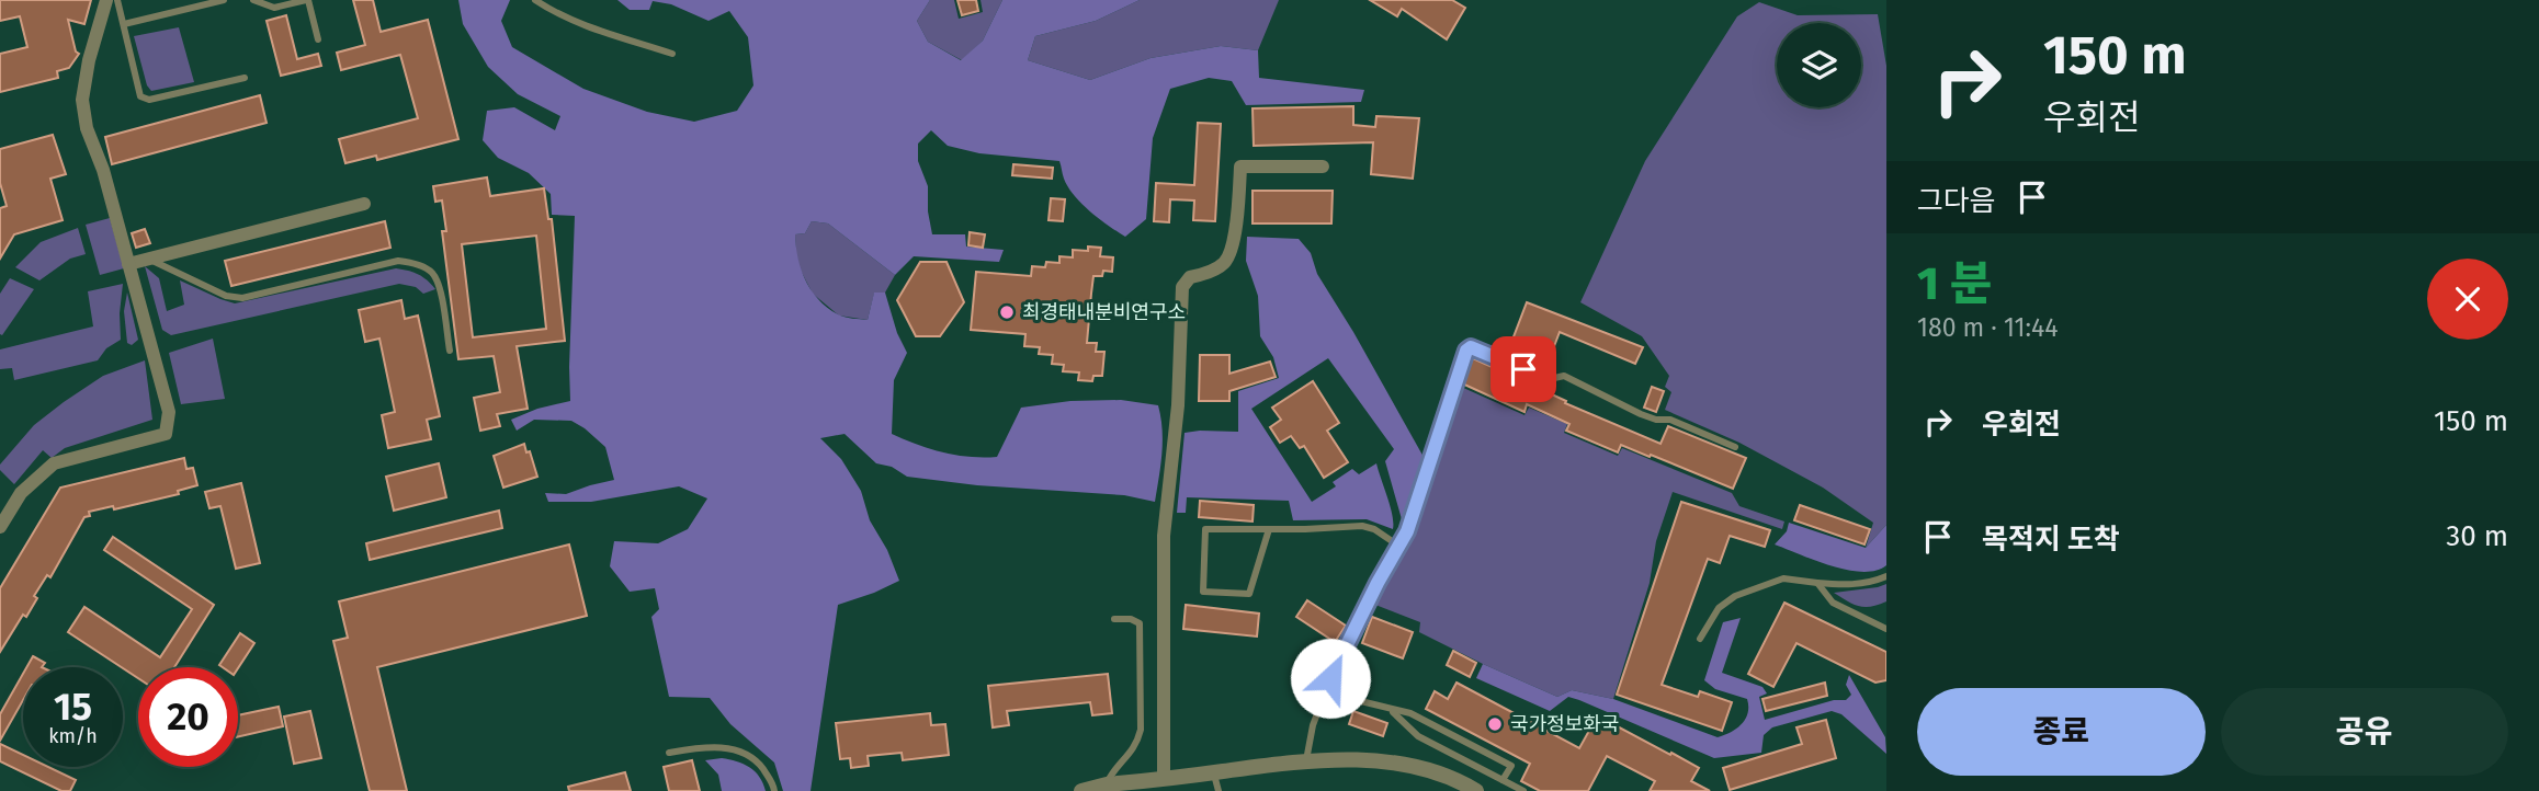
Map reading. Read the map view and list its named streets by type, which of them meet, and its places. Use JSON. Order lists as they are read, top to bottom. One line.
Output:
{"places":["최경태내분비연구소","국가정보화국"],"page":{"turn":["150 m","우회전"],"then":"그다음","heading":["1 분","180 m · 11:44"],"list":[{"name":"우회전","value":"150 m"},{"name":"목적지 도착","value":"30 m"}],"speed":"15 km/h","limit":"20","buttons":["종료","공유"]}}
